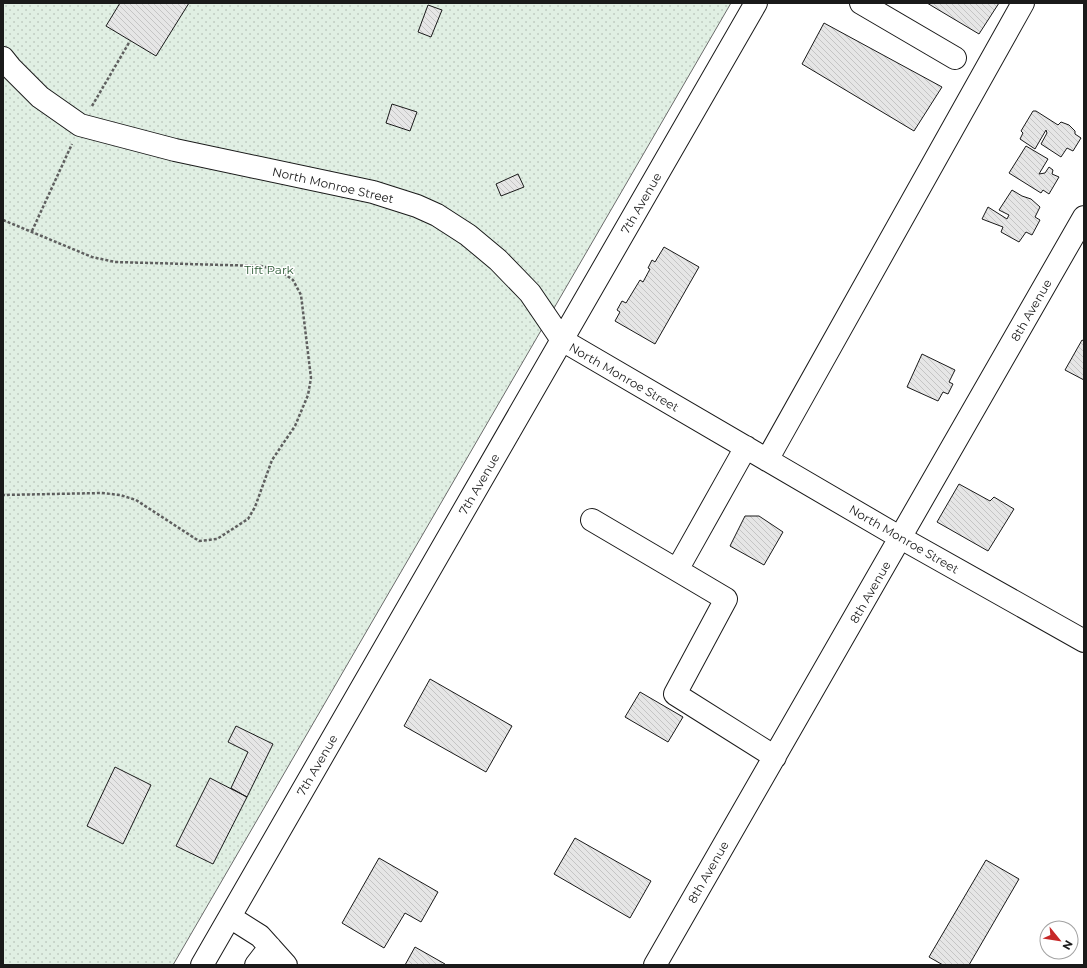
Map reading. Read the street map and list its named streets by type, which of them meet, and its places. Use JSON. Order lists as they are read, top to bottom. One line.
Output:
{"streets":{"street":["North Monroe Street","7th Avenue","8th Avenue"]},"crossings":[["North Monroe Street","7th Avenue"],["North Monroe Street","8th Avenue"]],"parks":["Tift Park"],"north":"bottom right"}
